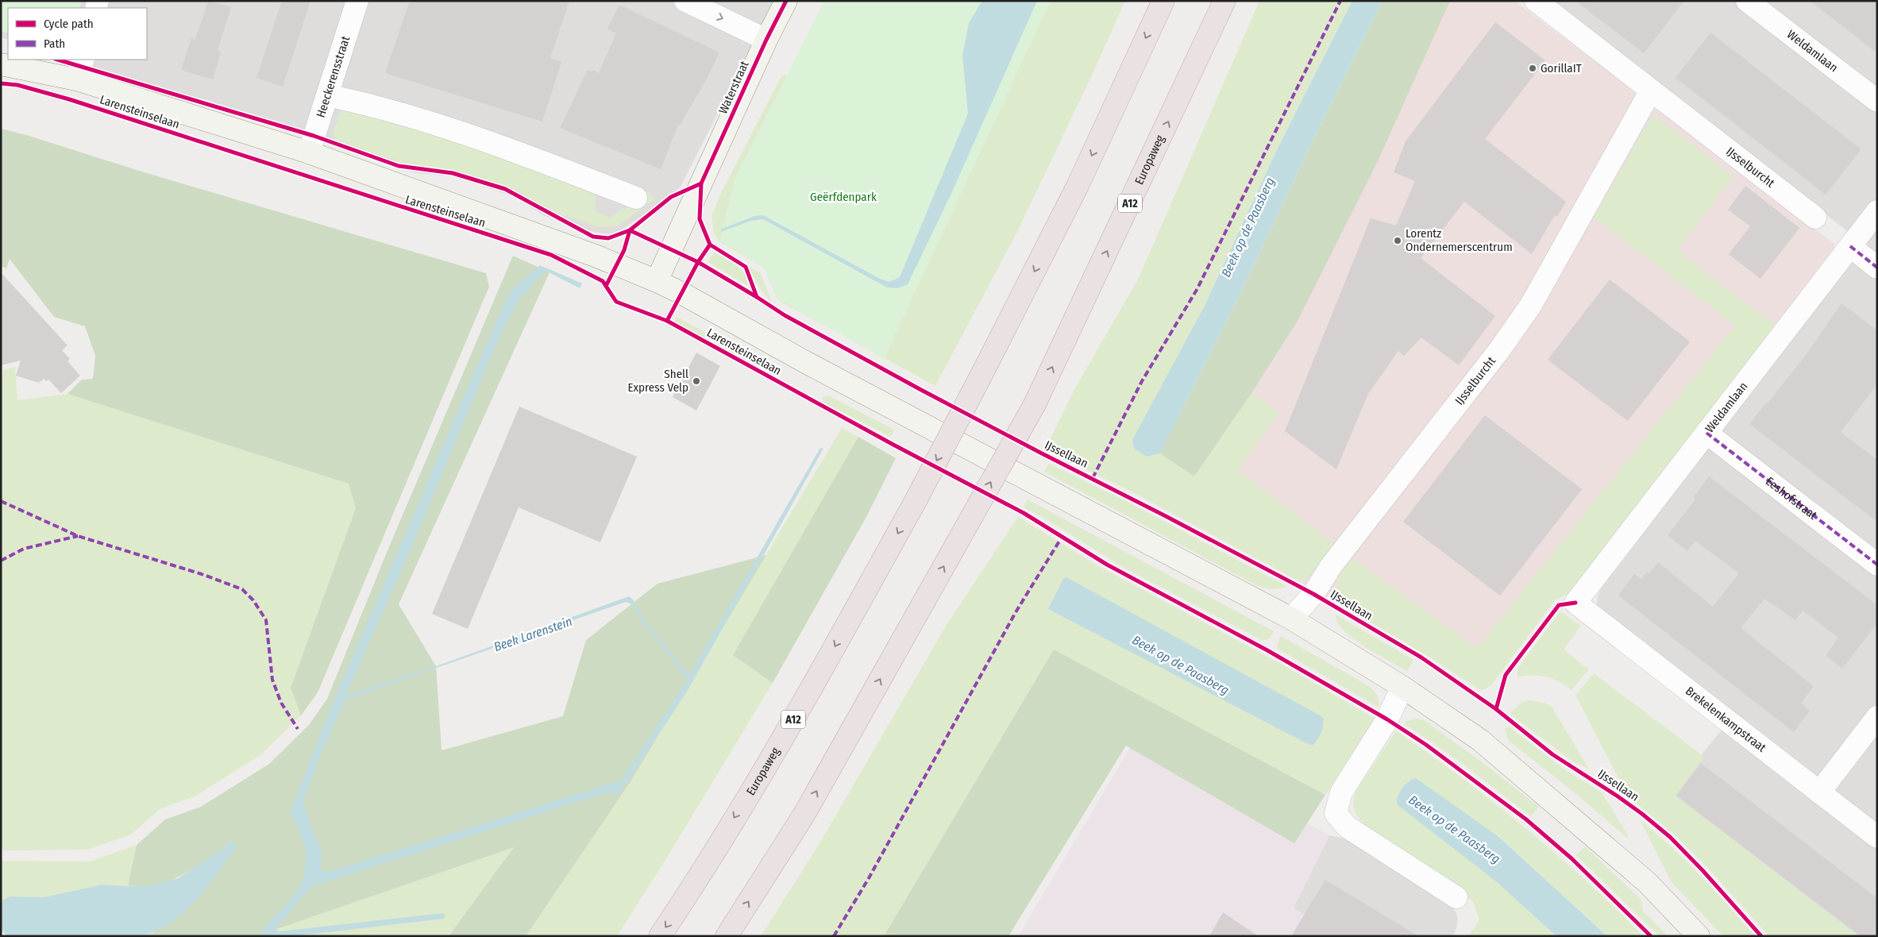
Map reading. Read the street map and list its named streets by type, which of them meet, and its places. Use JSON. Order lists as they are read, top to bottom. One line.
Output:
{"streets":{"highway":["Europaweg","A12"],"main road":["Waterstraat","Larensteinselaan"],"street":["Weldamlaan","Heeckerensstraat","IJsselburcht","Eeshofstraat","Brekelenkampstraat"],"cycle path":["IJssellaan"]},"crossings":[["Weldamlaan","Eeshofstraat"],["Weldamlaan","Brekelenkampstraat"],["Heeckerensstraat","Larensteinselaan"],["Waterstraat","Larensteinselaan"],["Larensteinselaan","IJsselburcht"]],"water":["Beek op de Paasberg","Beek Larenstein"],"parks":["Geërfdenpark"],"places":["GorillaIT","Lorentz Ondernemerscentrum","Shell Express Velp"],"legend":["Cycle path","Path"]}
